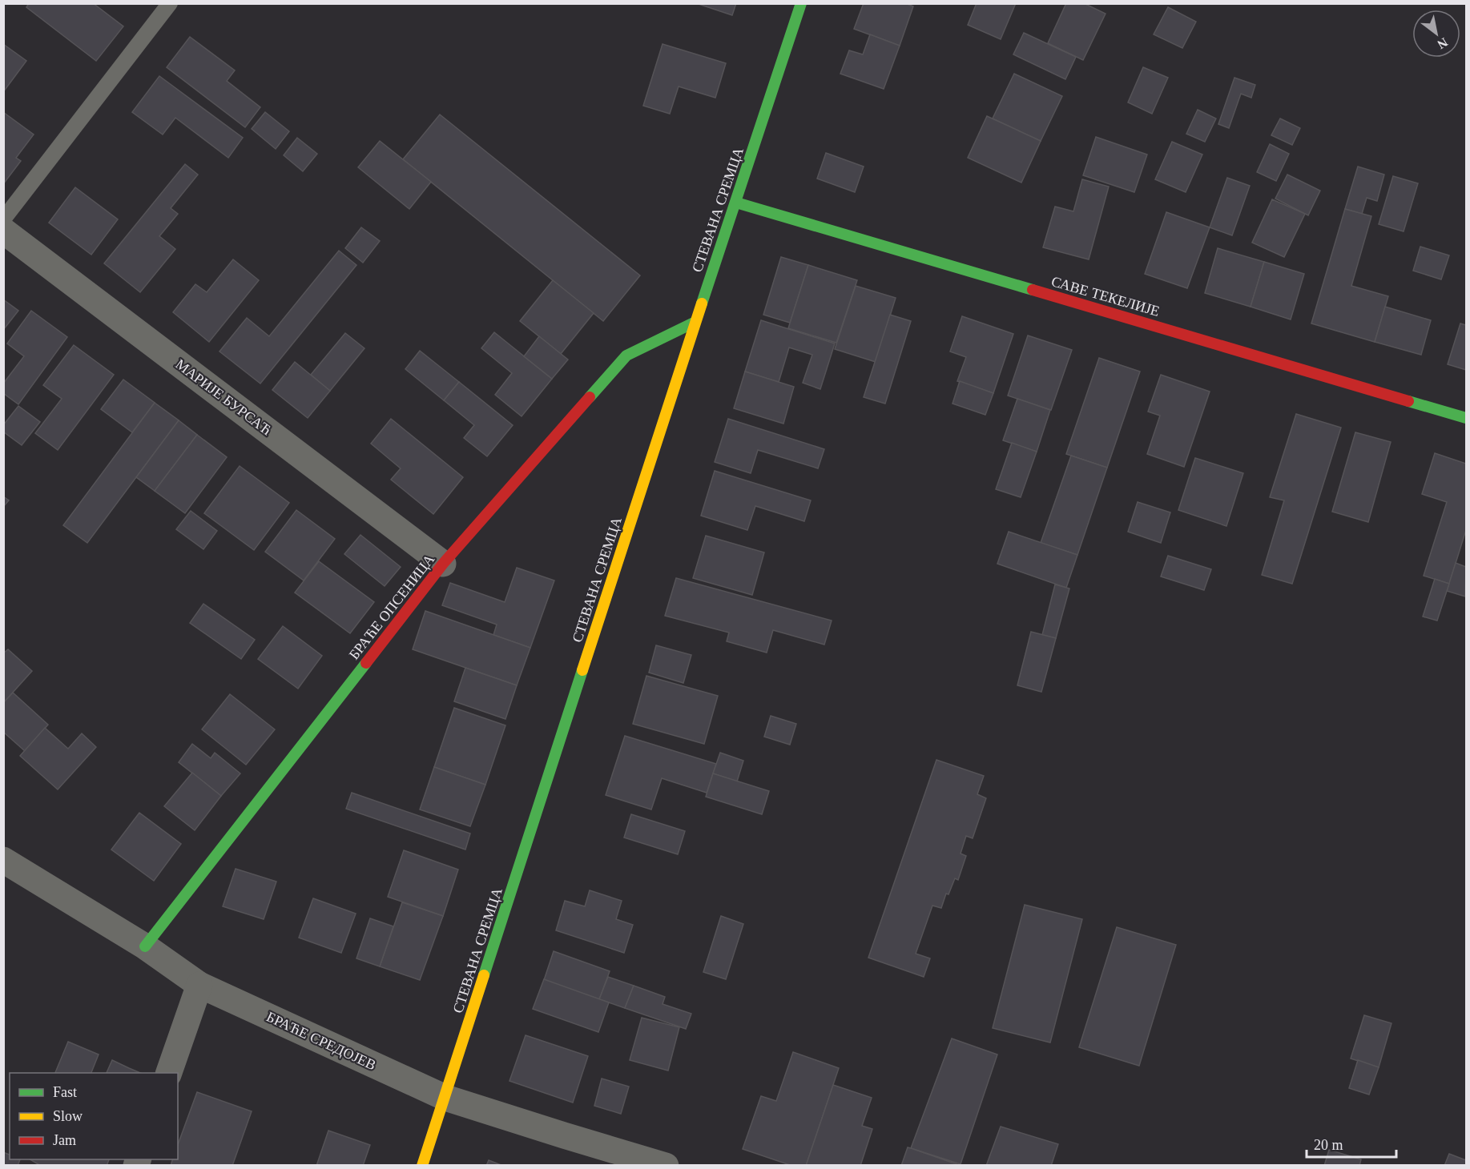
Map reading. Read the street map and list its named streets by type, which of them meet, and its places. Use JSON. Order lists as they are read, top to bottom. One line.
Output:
{"streets":{"street":["СТЕВАНА СРЕМЦА","САВЕ ТЕКЕЛИЈЕ","МАРИЈЕ БУРСАЋ","БРАЋЕ ОПСЕНИЦА","БРАЋЕ СРЕДОЈЕВ"]},"crossings":[["СТЕВАНА СРЕМЦА","САВЕ ТЕКЕЛИЈЕ"],["СТЕВАНА СРЕМЦА","БРАЋЕ ОПСЕНИЦА"],["СТЕВАНА СРЕМЦА","БРАЋЕ СРЕДОЈЕВ"],["МАРИЈЕ БУРСАЋ","БРАЋЕ ОПСЕНИЦА"],["БРАЋЕ ОПСЕНИЦА","БРАЋЕ СРЕДОЈЕВ"]],"legend":["Fast","Slow","Jam"],"scale_bar":"20 m","north":"bottom right"}
